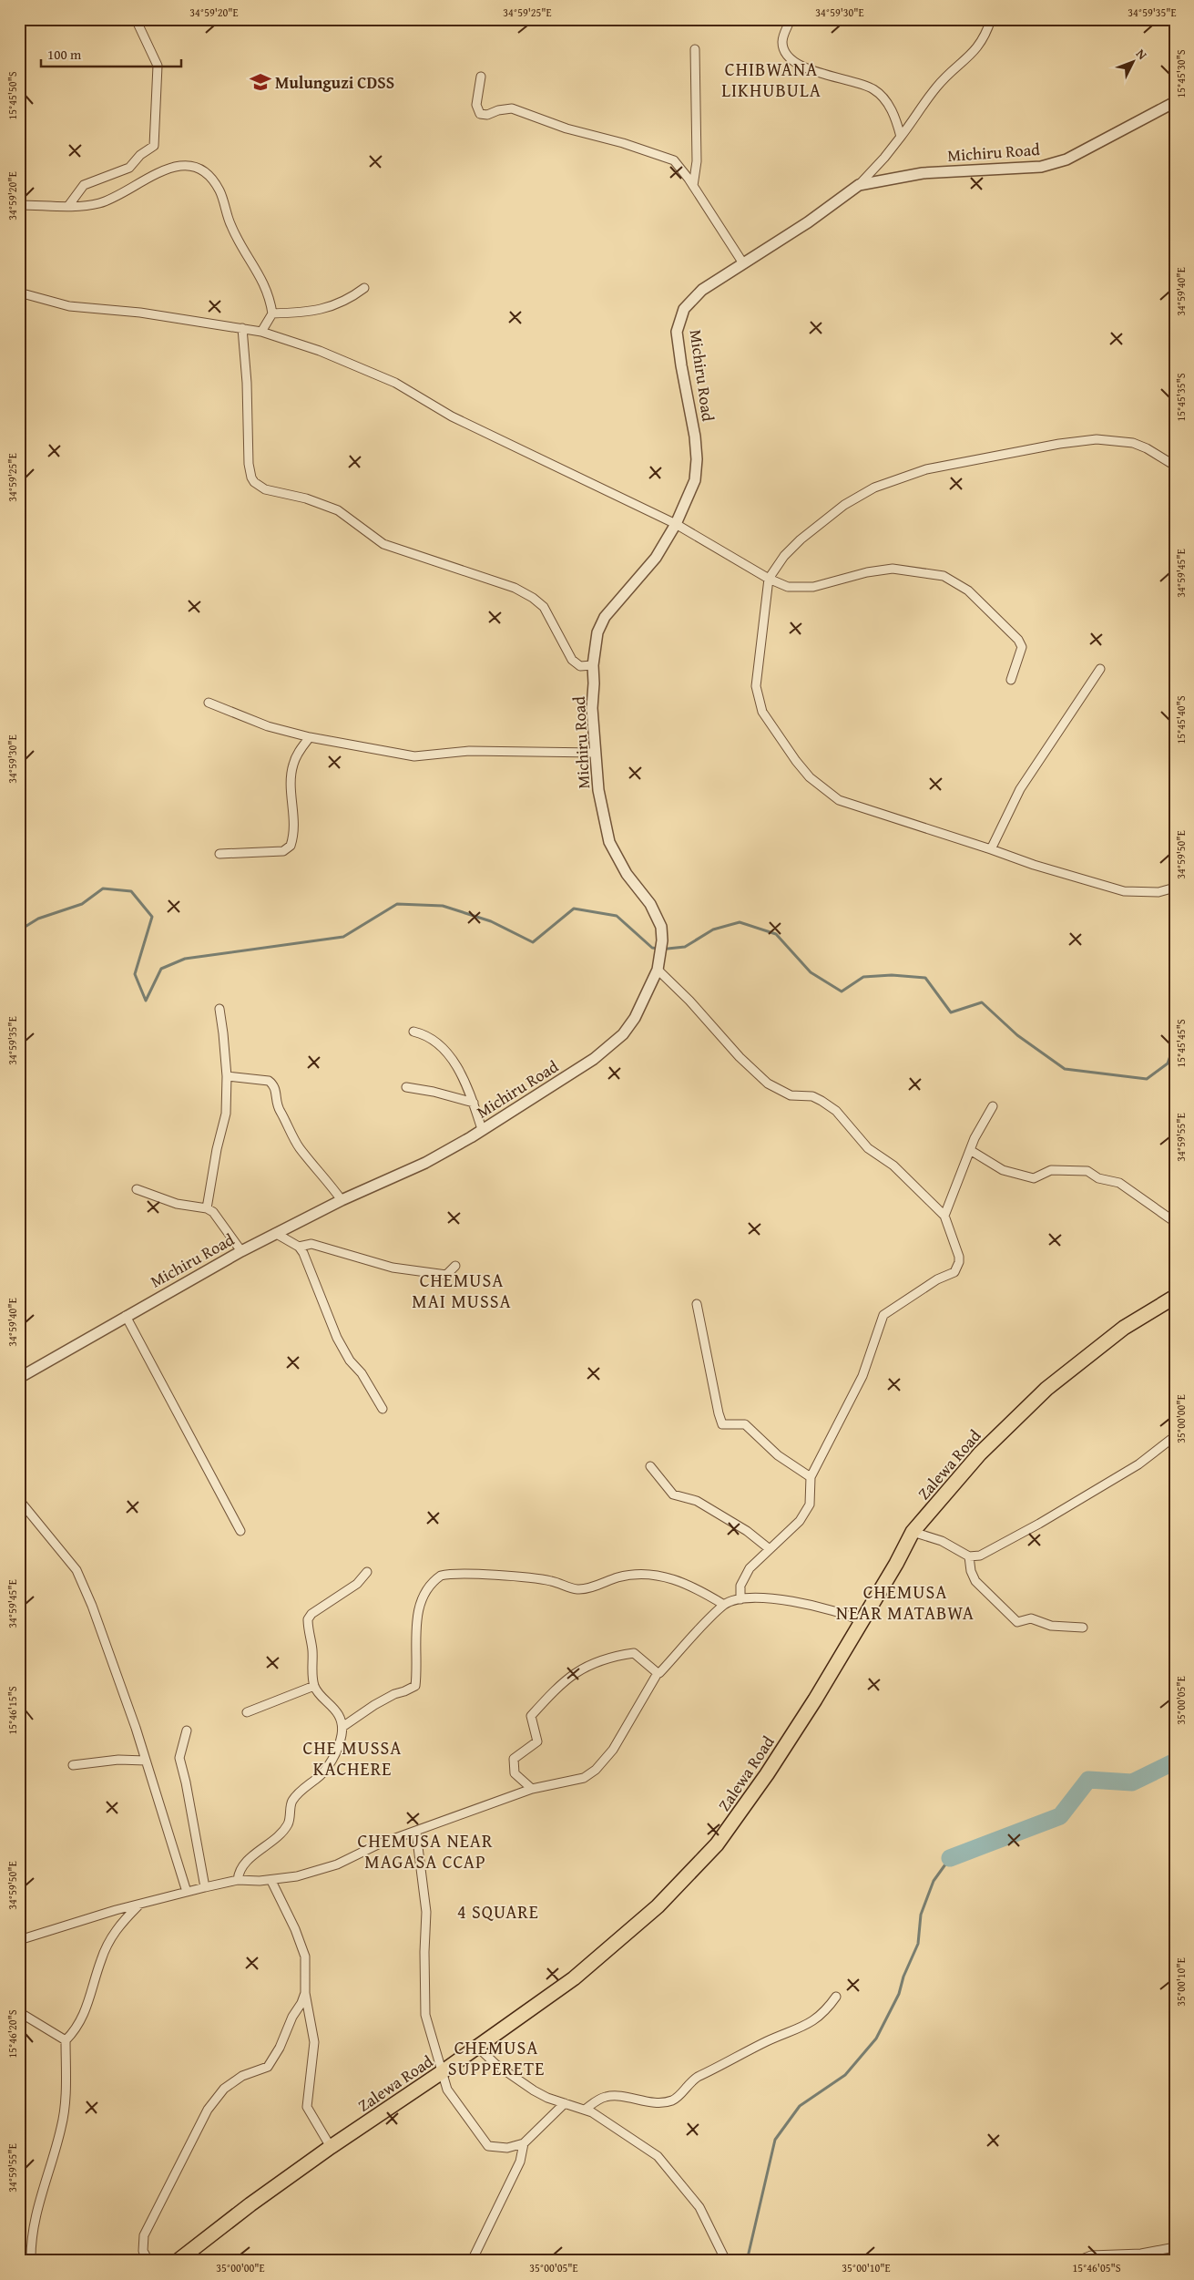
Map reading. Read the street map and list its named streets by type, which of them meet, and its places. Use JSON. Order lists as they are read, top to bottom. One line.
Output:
{"streets":{"highway":["Zalewa Road"],"street":["Michiru Road"]},"districts":["CHIBWANA LIKHUBULA","CHEMUSA MAI MUSSA","CHEMUSA NEAR MATABWA","CHE MUSSA KACHERE","CHEMUSA NEAR MAGASA CCAP","4 SQUARE","CHEMUSA SUPPERETE"],"places":{"school or university":["Mulunguzi CDSS"]},"scale_bar":"100 m","north":"top right","coordinates":["34°59'20\"E","34°59'25\"E","34°59'30\"E","34°59'35\"E","15°45'30\"S","15°45'50\"S","34°59'40\"E","15°45'35\"S","34°59'45\"E","15°45'40\"S","34°59'50\"E","15°45'45\"S","34°59'55\"E","35°00'00\"E","35°00'05\"E","15°46'15\"S","35°00'10\"E","15°46'20\"S","15°46'05\"S"]}
